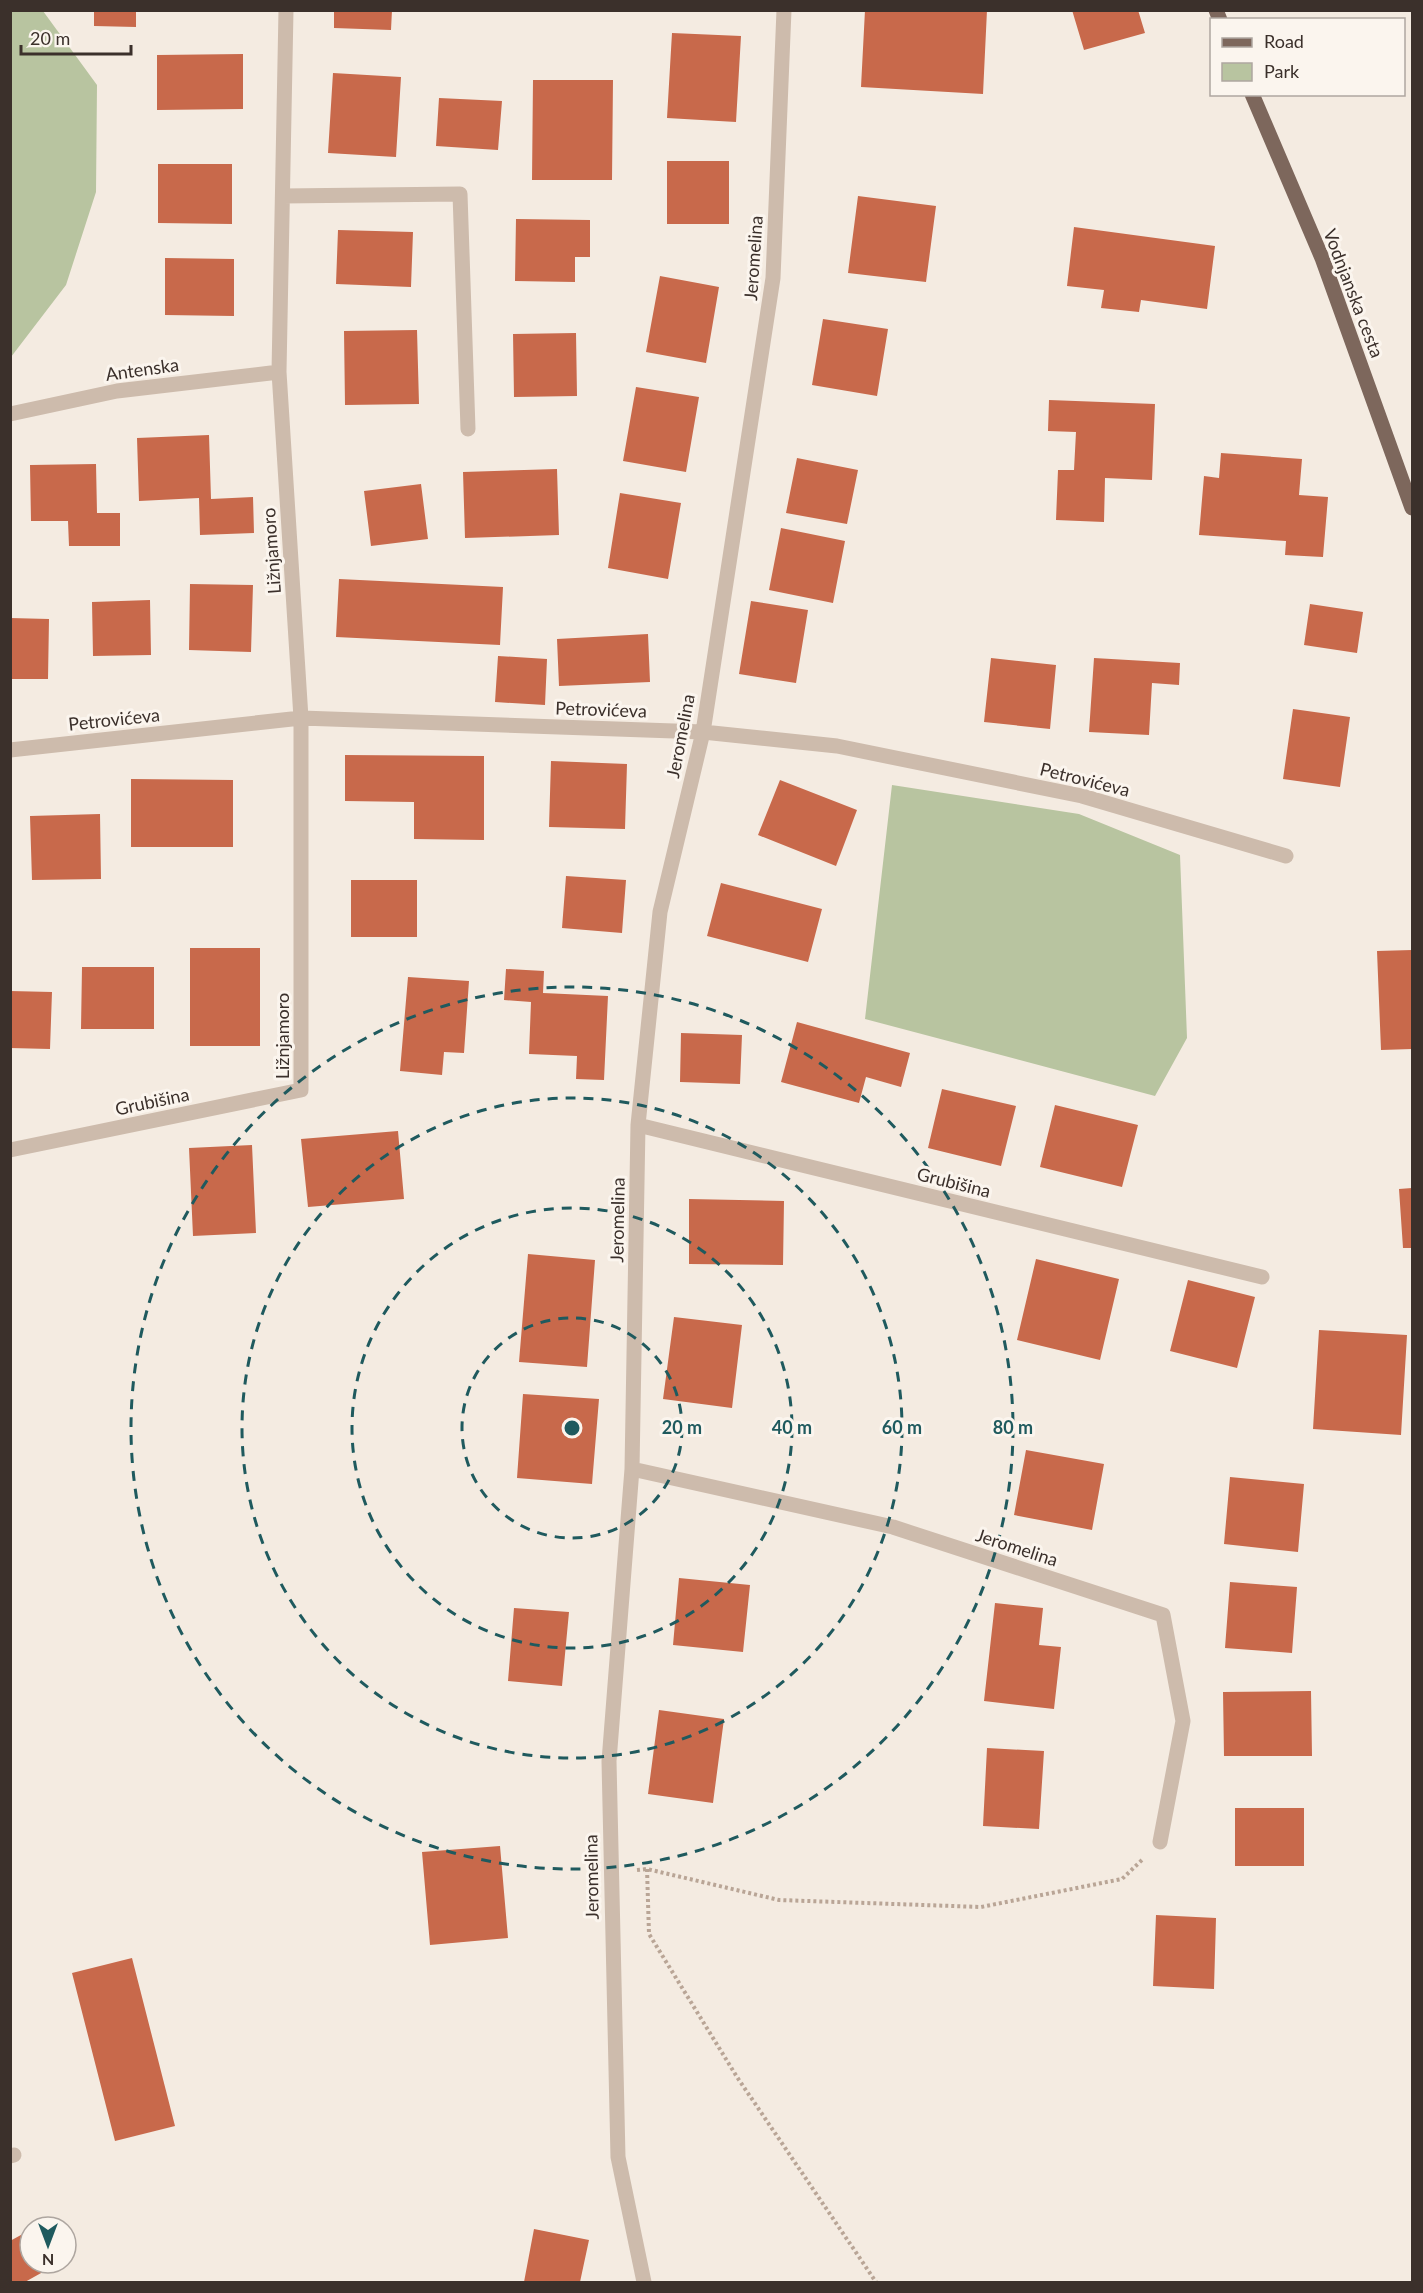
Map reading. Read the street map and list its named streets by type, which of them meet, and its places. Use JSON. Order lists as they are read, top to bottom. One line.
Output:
{"streets":{"main road":["Vodnjanska cesta"],"street":["Jeromelina","Antenska","Ližnjamoro","Petrovićeva","Grubišina"]},"crossings":[["Jeromelina","Petrovićeva"],["Jeromelina","Grubišina"],["Antenska","Ližnjamoro"],["Ližnjamoro","Petrovićeva"],["Ližnjamoro","Grubišina"]],"legend":["Road","Park"],"scale_bar":"20 m","north":"bottom","rings":["20 m","40 m","60 m","80 m"]}
